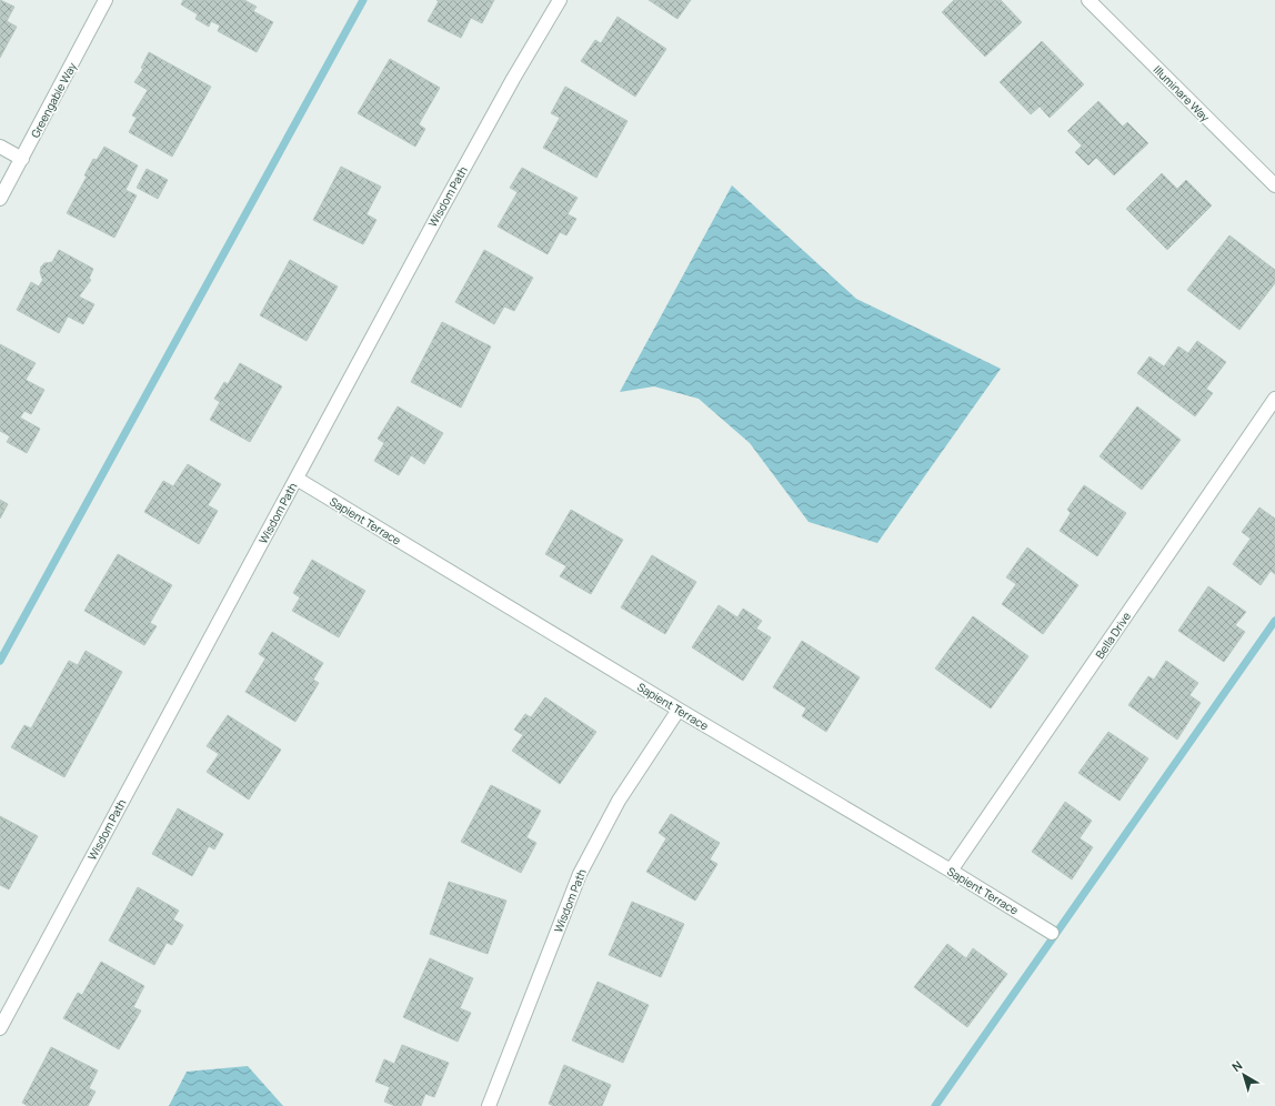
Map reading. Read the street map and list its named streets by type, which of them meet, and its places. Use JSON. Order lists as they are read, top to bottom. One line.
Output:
{"streets":{"street":["Illuminare Way","Greengable Way","Wisdom Path","Sapient Terrace","Bella Drive"]},"crossings":[["Wisdom Path","Sapient Terrace"],["Sapient Terrace","Bella Drive"]],"north":"top left"}
